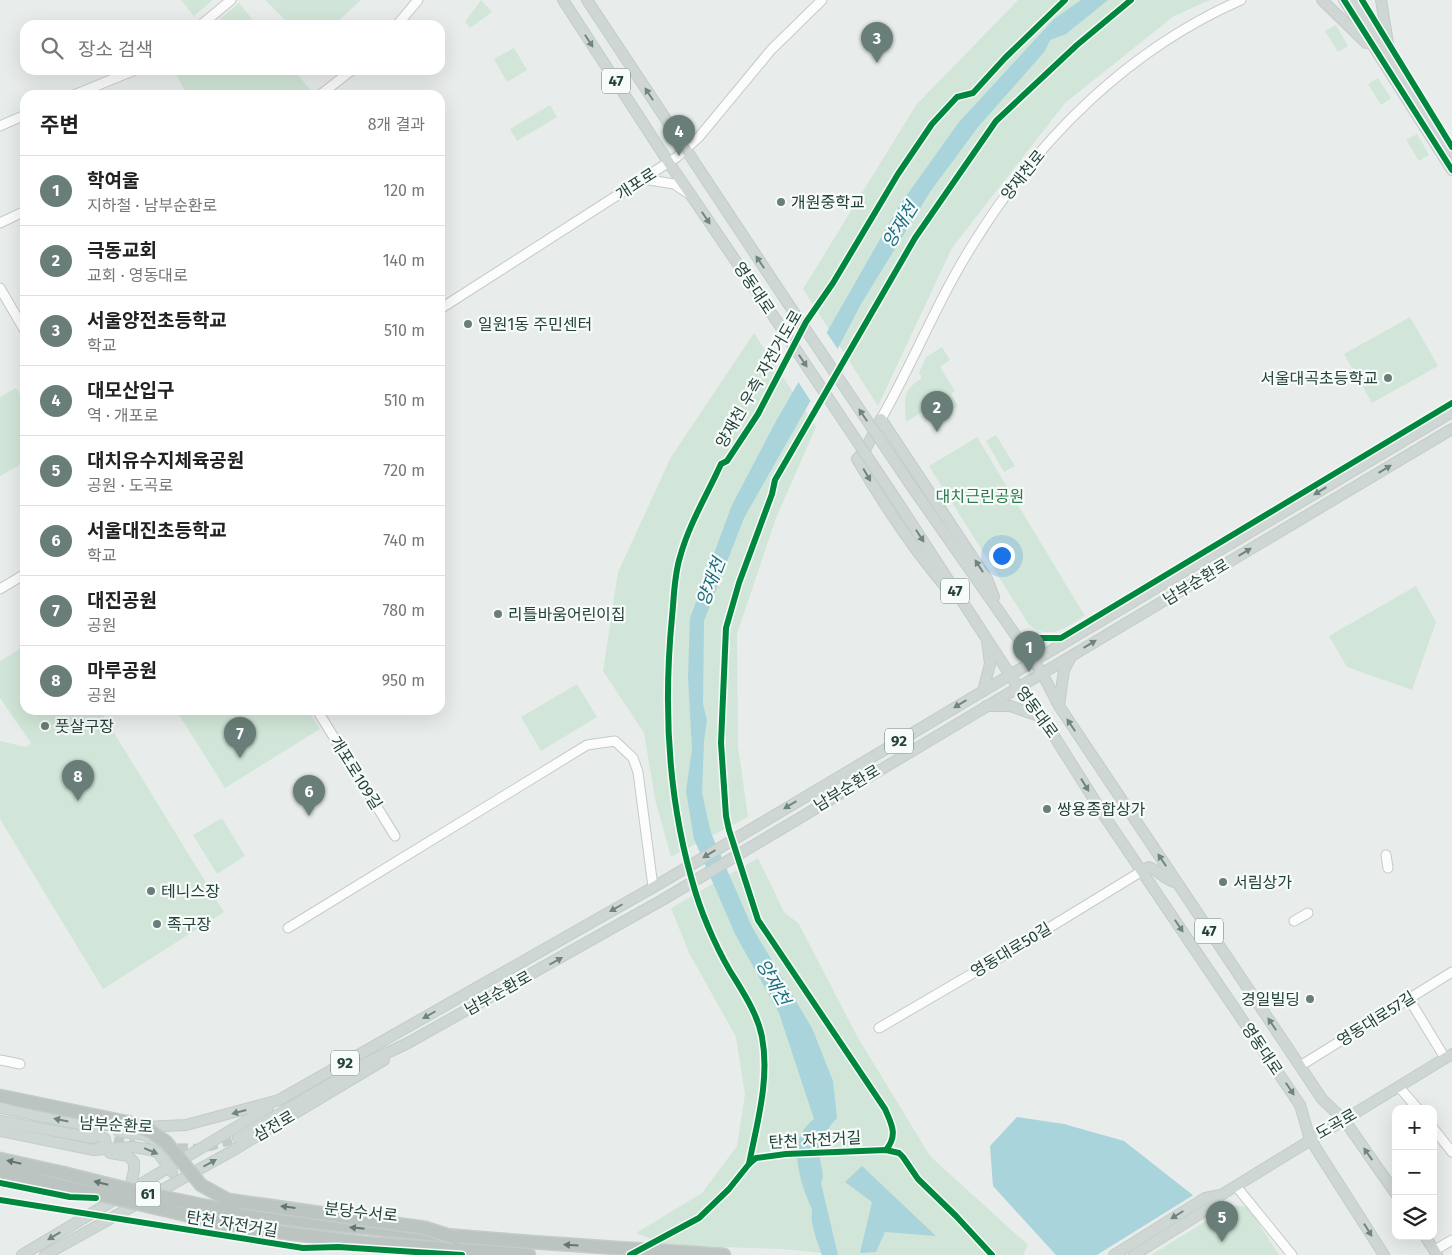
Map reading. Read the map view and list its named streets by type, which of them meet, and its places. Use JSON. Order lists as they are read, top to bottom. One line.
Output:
{"streets":{"highway":["61","분당수서로"],"main road":["47","영동대로","남부순환로","92","도곡로","삼전로"],"street":["양재천로","개포로","개포로109길","영동대로50길","영동대로57길"],"cycle path":["양재천 우측 자전거도로","탄천 자전거길"]},"crossings":[["개포로","영동대로"],["영동대로","남부순환로"],["영동대로","영동대로50길"],["영동대로","영동대로57길"],["영동대로","도곡로"],["남부순환로","삼전로"]],"water":["양재천"],"parks":["대치근린공원"],"places":["개원중학교","일원1동 주민센터","서울대곡초등학교","리틀바움어린이집","풋살구장","쌍용종합상가","서림상가","테니스장","족구장","경일빌딩"],"page":{"search":"장소 검색","pins":["3","4","2","1","7","8","6","5"],"heading":["주변","8개 결과"],"list":[{"mark":"1","name":"학여울","note":"지하철 · 남부순환로","value":"120 m"},{"mark":"2","name":"극동교회","note":"교회 · 영동대로","value":"140 m"},{"mark":"3","name":"서울양전초등학교","note":"학교","value":"510 m"},{"mark":"4","name":"대모산입구","note":"역 · 개포로","value":"510 m"},{"mark":"5","name":"대치유수지체육공원","note":"공원 · 도곡로","value":"720 m"},{"mark":"6","name":"서울대진초등학교","note":"학교","value":"740 m"},{"mark":"7","name":"대진공원","note":"공원","value":"780 m"},{"mark":"8","name":"마루공원","note":"공원","value":"950 m"}],"map_buttons":["+","−"]}}
